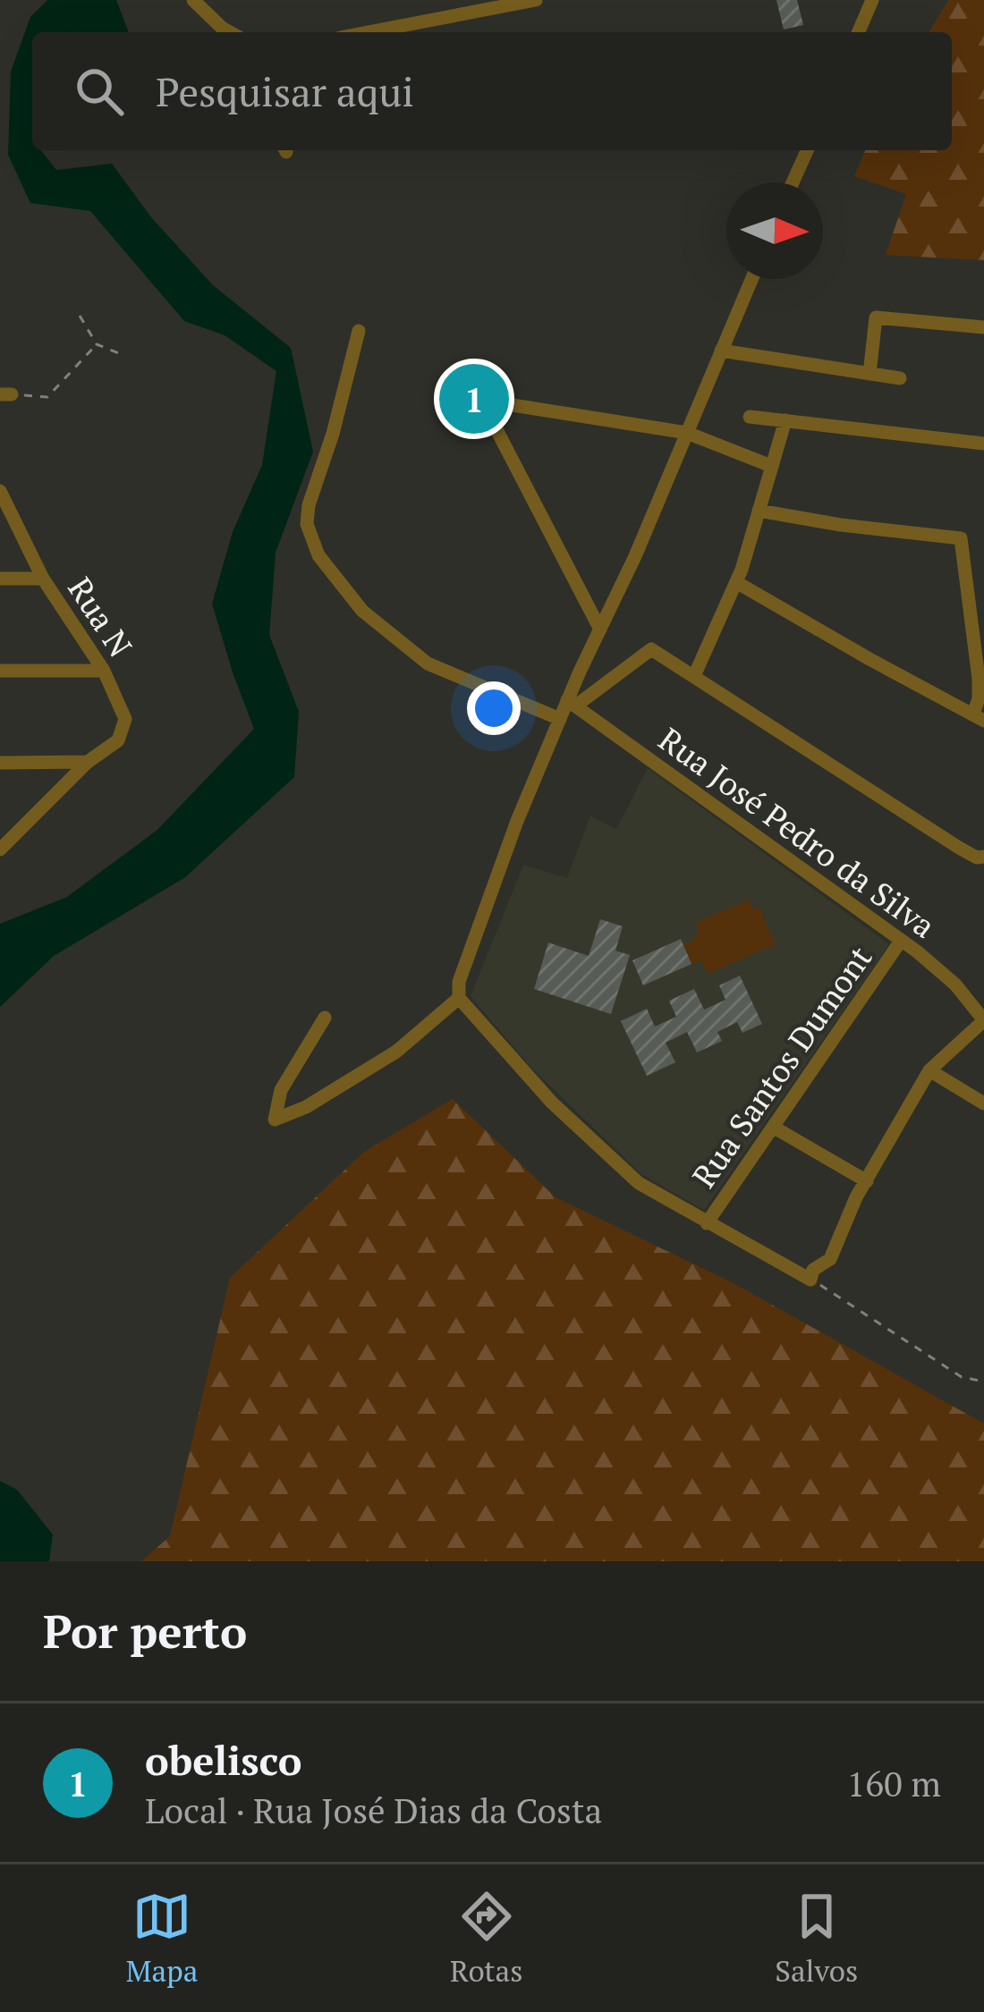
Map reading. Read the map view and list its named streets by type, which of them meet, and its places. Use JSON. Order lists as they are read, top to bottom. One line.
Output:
{"streets":{"street":["Rua N","Rua José Pedro da Silva","Rua Santos Dumont"]},"crossings":[["Rua José Pedro da Silva","Rua Santos Dumont"]],"north":"right","page":{"search":"Pesquisar aqui","pins":"1","heading":"Por perto","list":[{"mark":"1","name":"obelisco","note":"Local · Rua José Dias da Costa","value":"160 m"}],"nav":["Mapa","Rotas","Salvos"]}}
